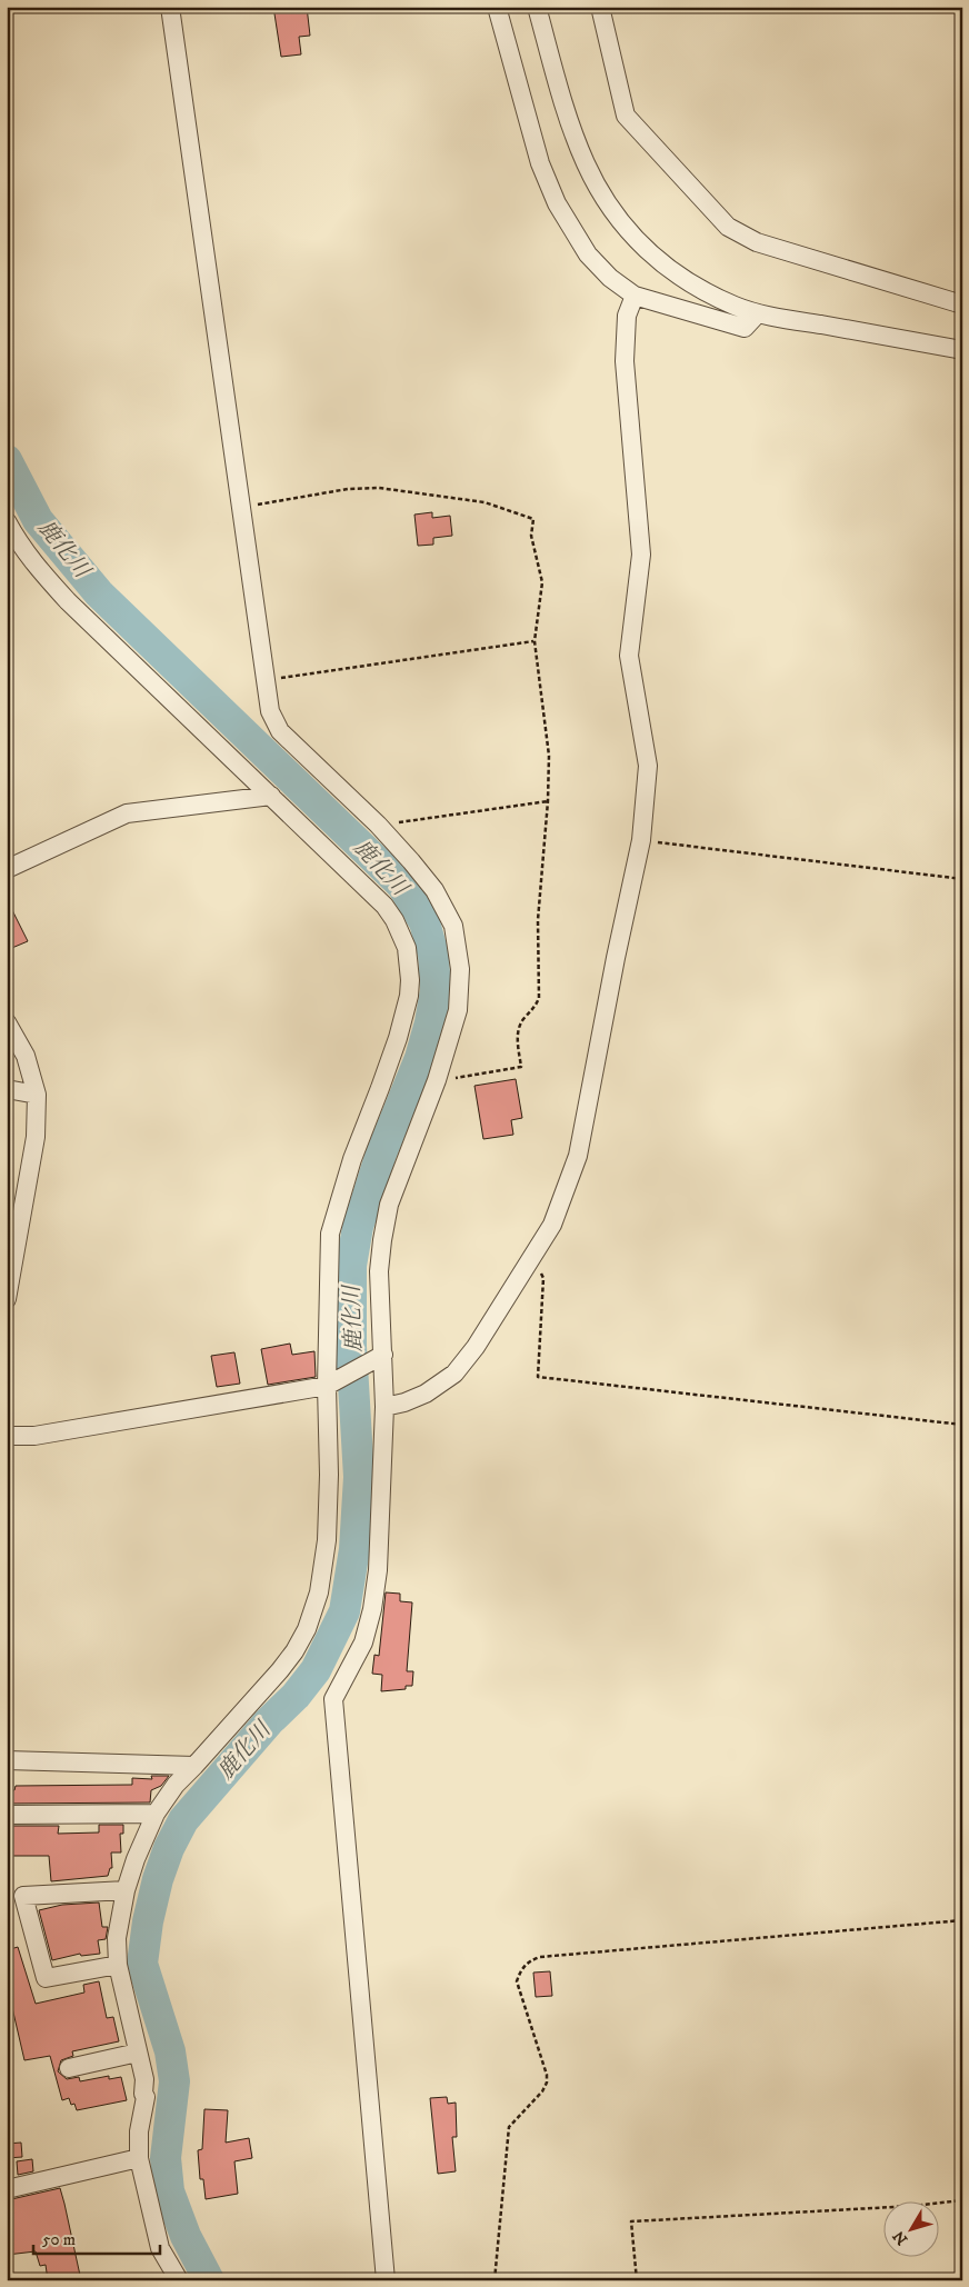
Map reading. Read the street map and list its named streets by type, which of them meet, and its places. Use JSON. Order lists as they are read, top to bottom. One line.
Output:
{"water":["鹿化川"],"scale_bar":"50 m","north":"bottom left"}
